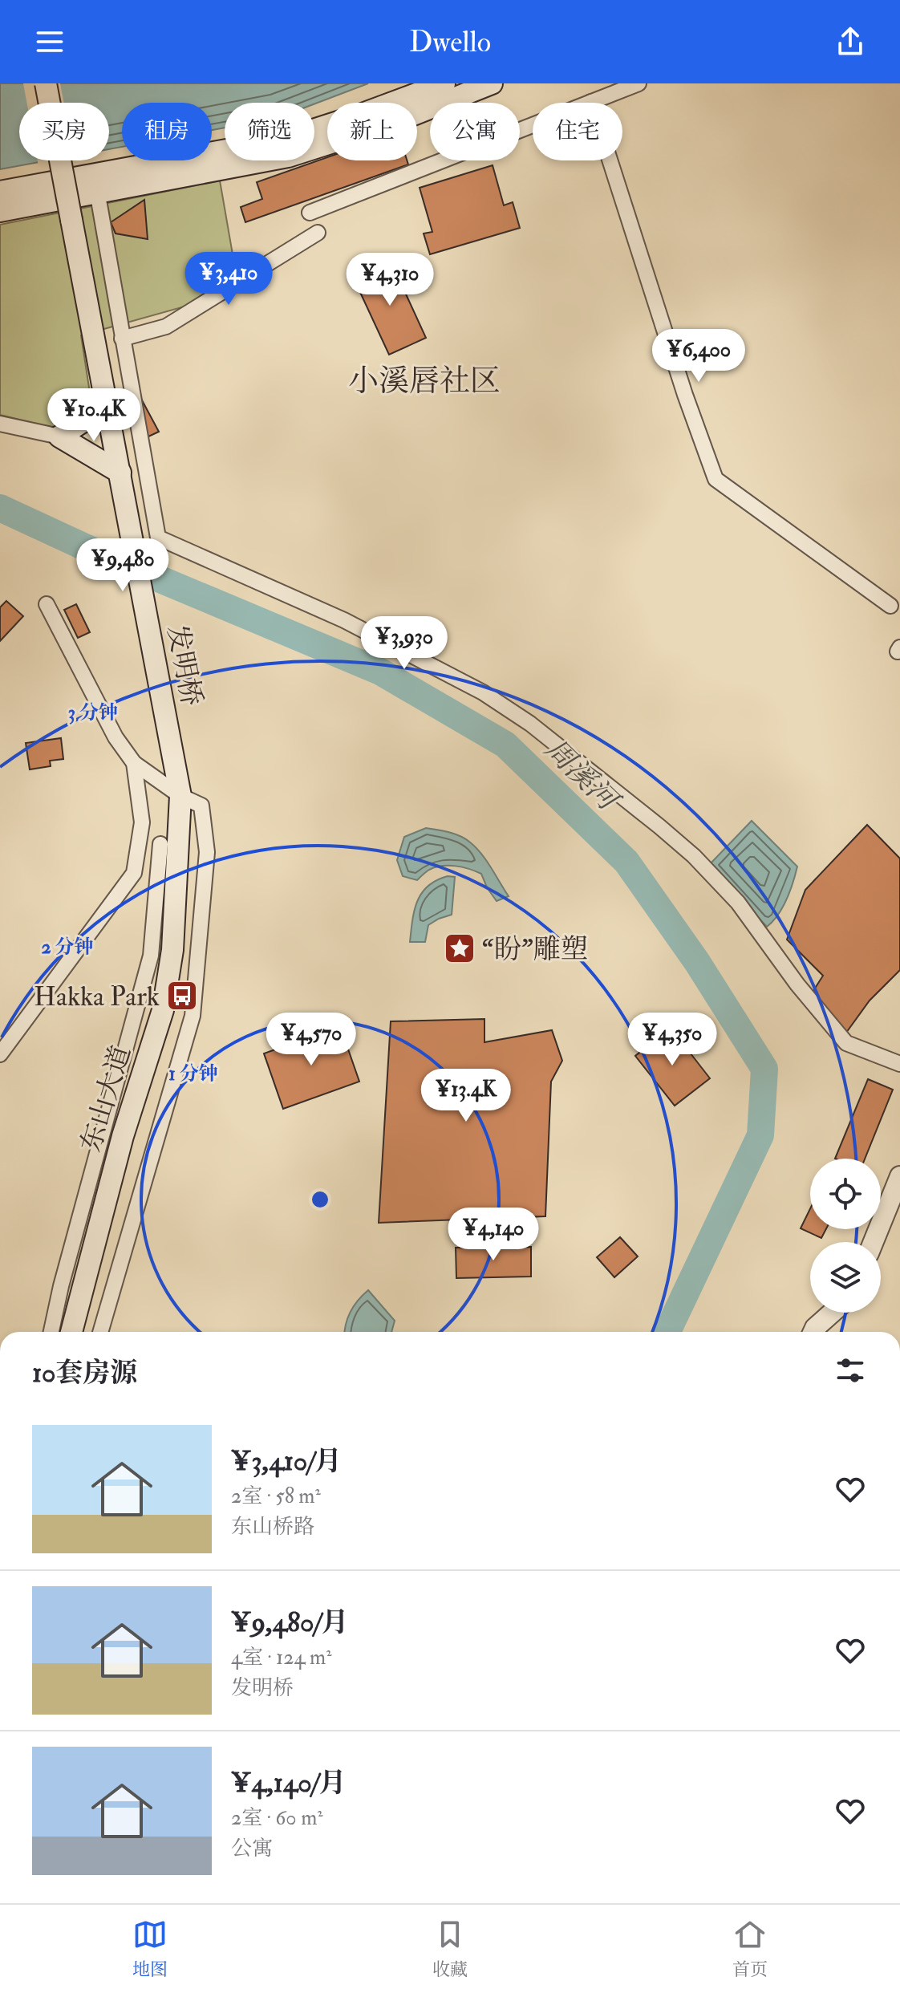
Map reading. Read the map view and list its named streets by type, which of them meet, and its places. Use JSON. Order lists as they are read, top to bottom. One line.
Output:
{"streets":{"main road":["发明桥","东山大道"]},"crossings":[["发明桥","东山大道"]],"districts":["小溪唇社区"],"water":["周溪河"],"places":{"place":["“盼”雕塑"],"bus stop":["Hakka Park"]},"page":{"header":"Dwello","chip":["买房","租房","筛选","新上","公寓","住宅"],"price":["¥3,410","¥4,310","¥6,400","¥10.4K","¥9,480","¥3,930","¥4,570","¥4,350","¥13.4K","¥4,140"],"heading":"10套房源","list":[{"name":"¥3,410/月","note":"2室 · 58 m² · 东山桥路"},{"name":"¥9,480/月","note":"4室 · 124 m² · 发明桥"},{"name":"¥4,140/月","note":"2室 · 60 m² · 公寓"}],"tabs":["地图","收藏","首页"]},"rings":["3 分钟","2 分钟","1 分钟"]}
